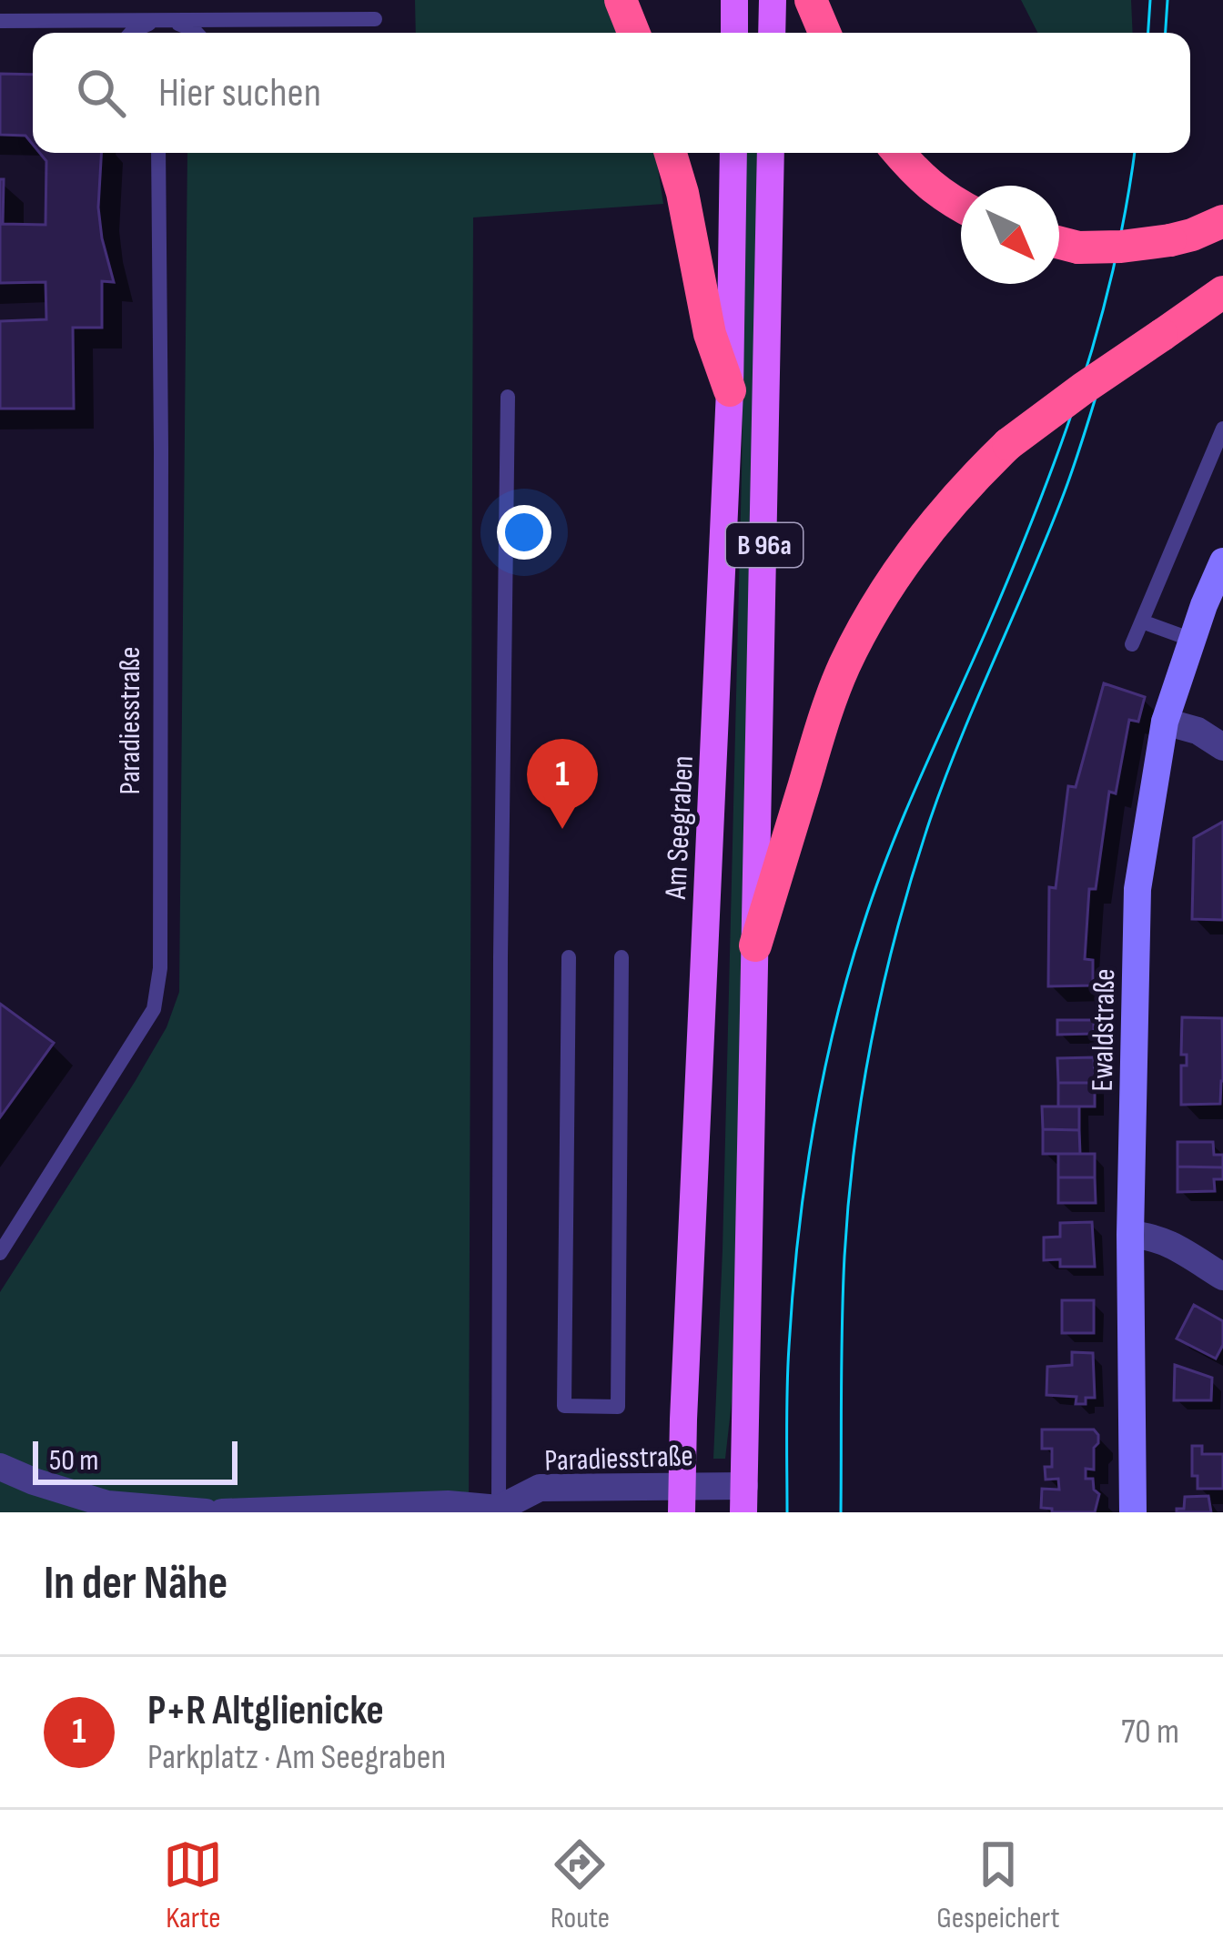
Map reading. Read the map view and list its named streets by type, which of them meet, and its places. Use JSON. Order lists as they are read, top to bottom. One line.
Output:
{"streets":{"main road":["B 96a","Am Seegraben"],"street":["Paradiesstraße","Ewaldstraße"]},"crossings":[["B 96a","Paradiesstraße"],["Paradiesstraße","Am Seegraben"]],"scale_bar":"50 m","north":"bottom right","page":{"search":"Hier suchen","pins":"1","scale":"50 m","heading":"In der Nähe","list":[{"mark":"1","name":"P+R Altglienicke","note":"Parkplatz · Am Seegraben","value":"70 m"}],"nav":["Karte","Route","Gespeichert"]}}
